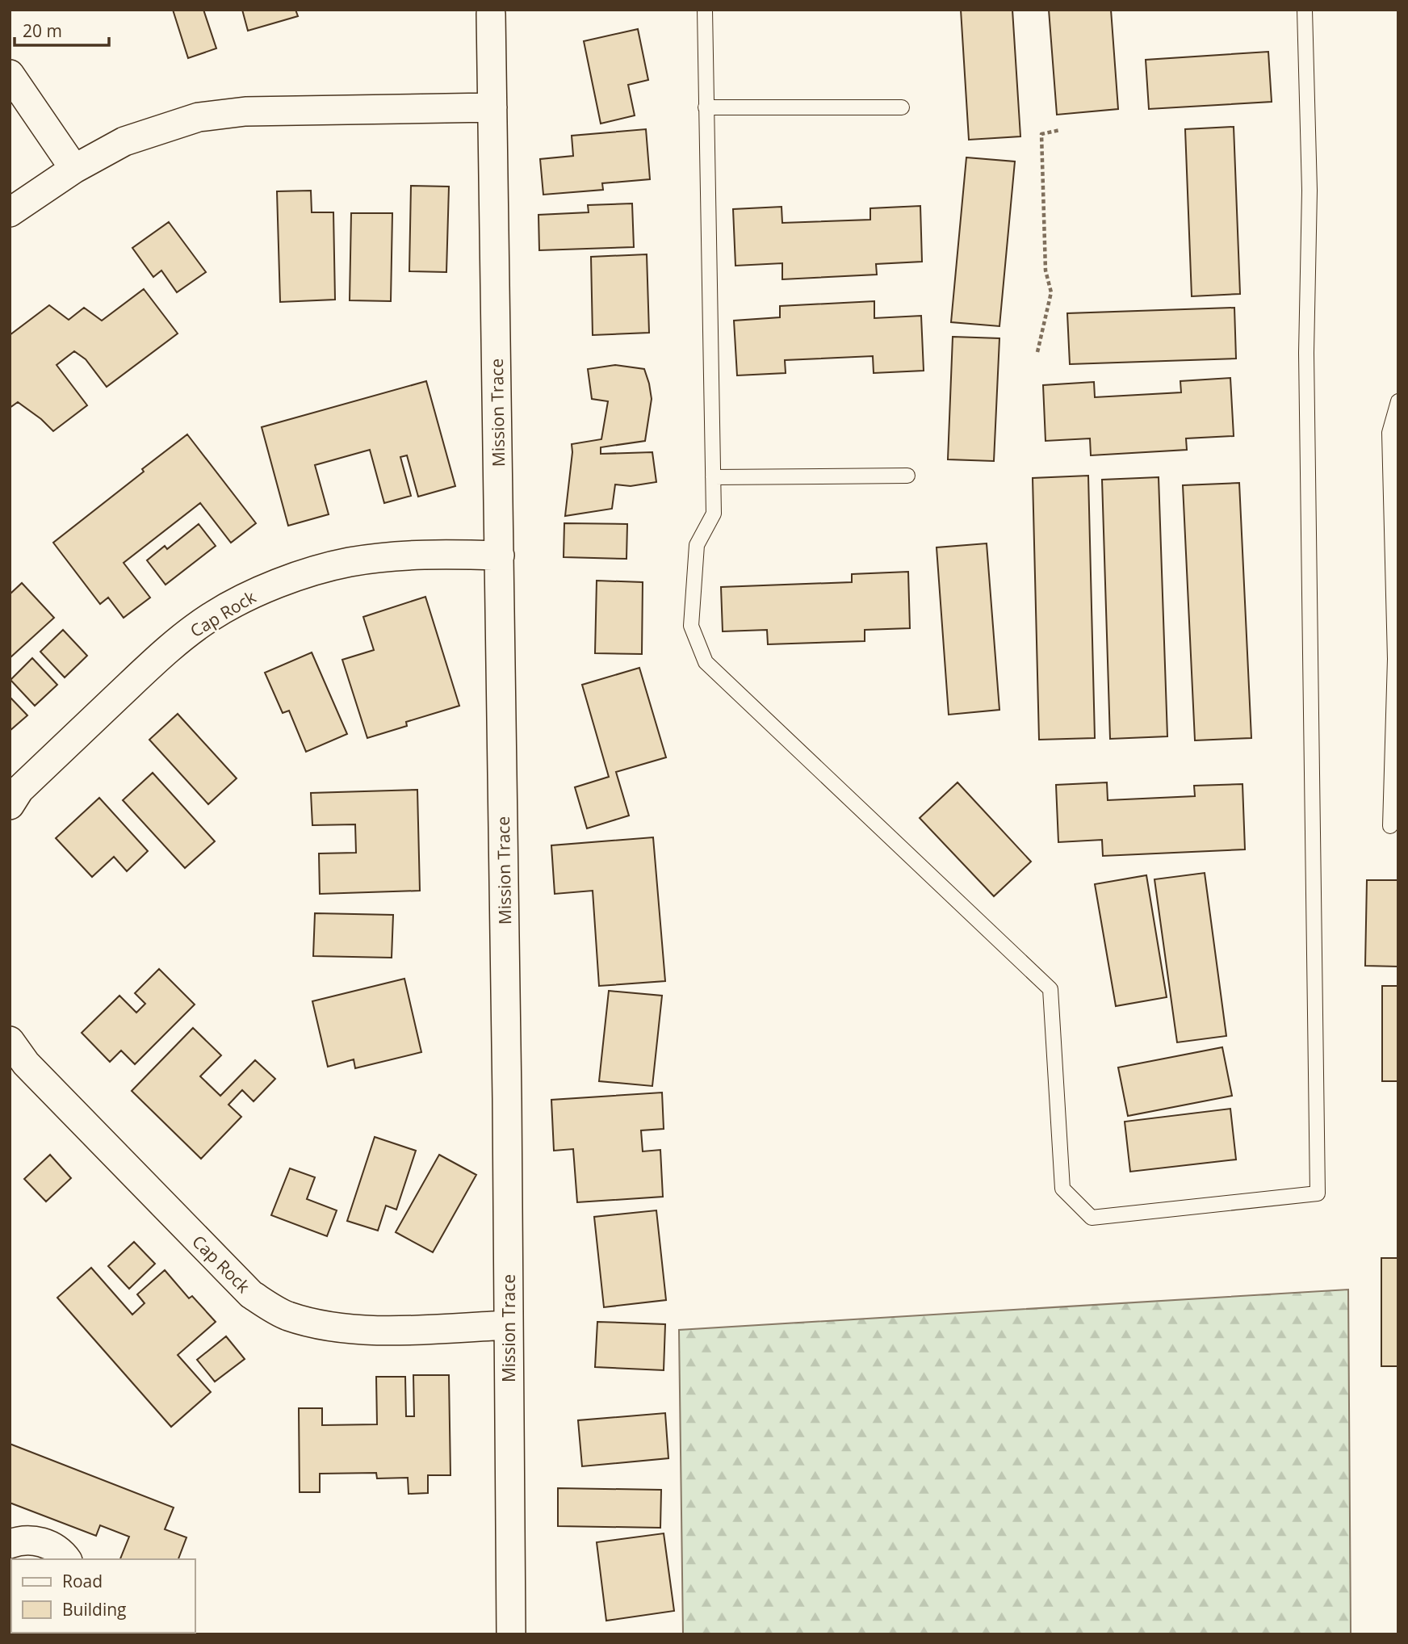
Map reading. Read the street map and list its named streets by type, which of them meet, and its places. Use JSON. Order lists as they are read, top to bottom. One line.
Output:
{"streets":{"street":["Mission Trace","Cap Rock"]},"crossings":[["Mission Trace","Cap Rock"]],"legend":["Road","Building"],"scale_bar":"20 m"}
